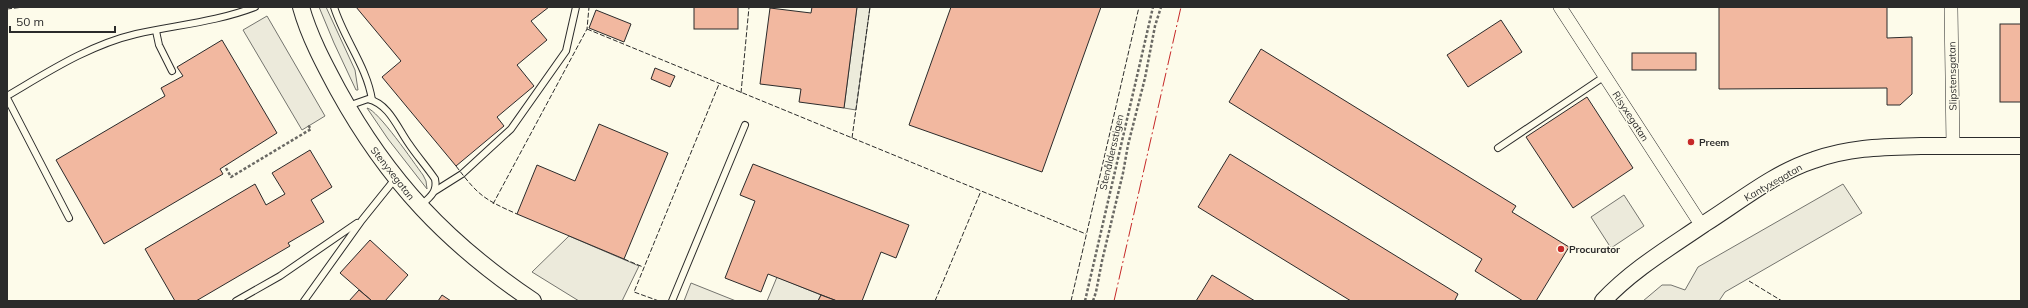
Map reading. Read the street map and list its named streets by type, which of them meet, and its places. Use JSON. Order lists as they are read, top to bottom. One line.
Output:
{"streets":{"street":["Slipstensgatan","Risyxegatan","Stenyxegatan","Kantyxegatan"],"path":["Stenåldersstigen"]},"crossings":[["Slipstensgatan","Kantyxegatan"],["Risyxegatan","Kantyxegatan"]],"places":["Preem","Procurator"],"scale_bar":"50 m"}
